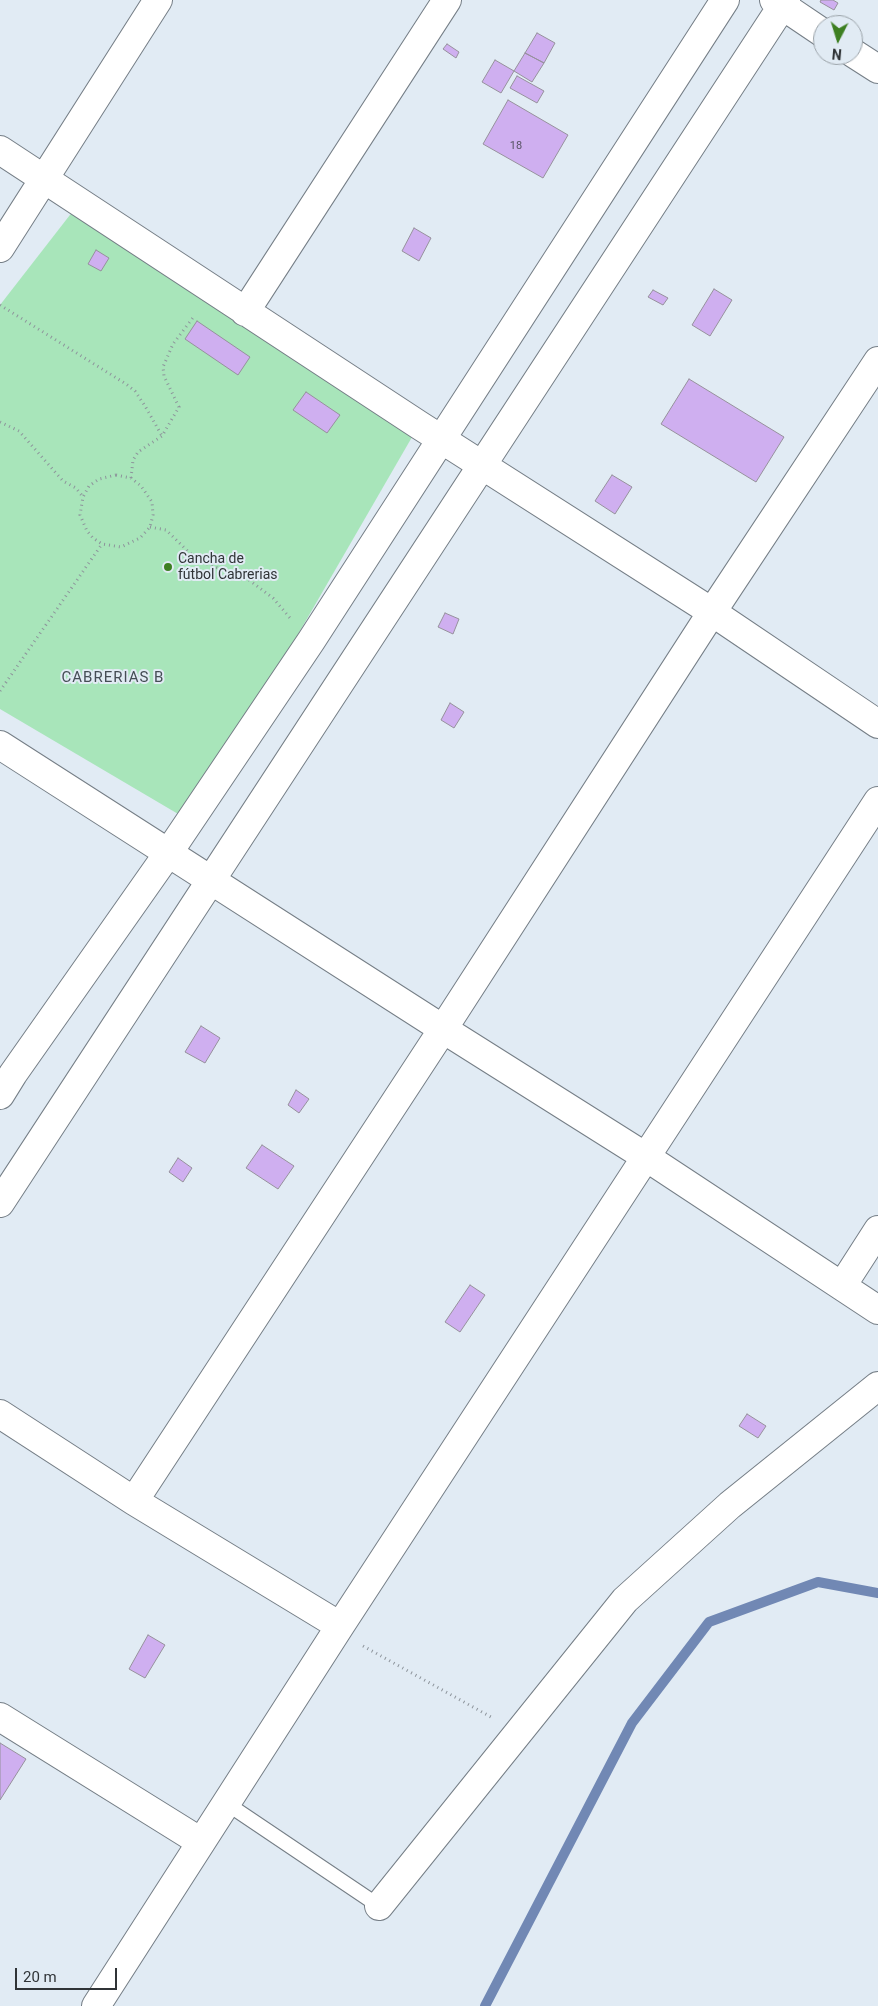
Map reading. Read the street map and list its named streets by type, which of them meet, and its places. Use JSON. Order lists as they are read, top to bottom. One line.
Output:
{"districts":["CABRERIAS B"],"places":["Cancha de fútbol Cabrerias"],"house_numbers":["18"],"scale_bar":"20 m","north":"bottom"}
